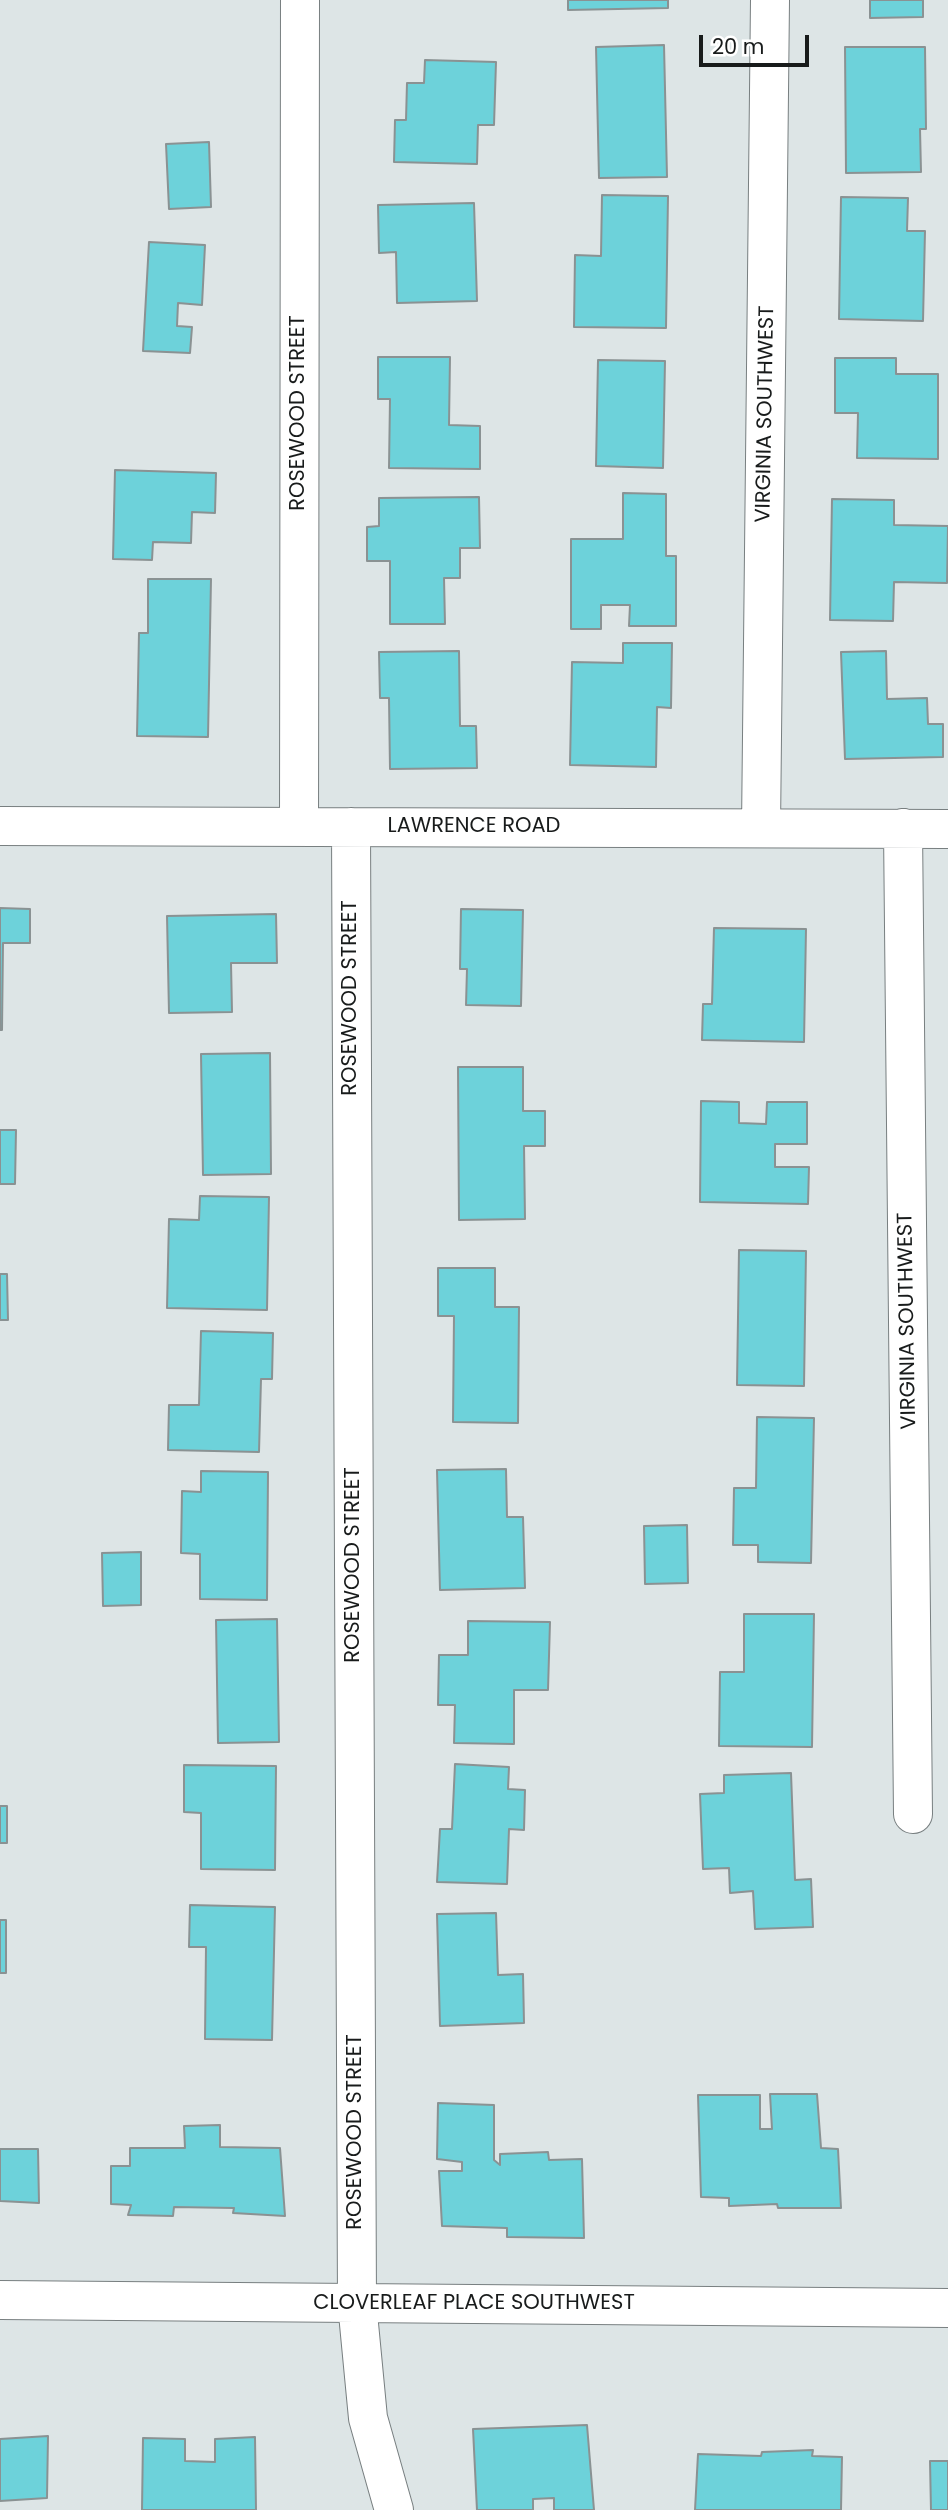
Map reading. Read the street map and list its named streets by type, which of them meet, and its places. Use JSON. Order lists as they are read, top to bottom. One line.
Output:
{"streets":{"street":["ROSEWOOD STREET","VIRGINIA SOUTHWEST","LAWRENCE ROAD","CLOVERLEAF PLACE SOUTHWEST"]},"crossings":[["ROSEWOOD STREET","LAWRENCE ROAD"],["ROSEWOOD STREET","CLOVERLEAF PLACE SOUTHWEST"],["VIRGINIA SOUTHWEST","LAWRENCE ROAD"]],"scale_bar":"20 m"}
